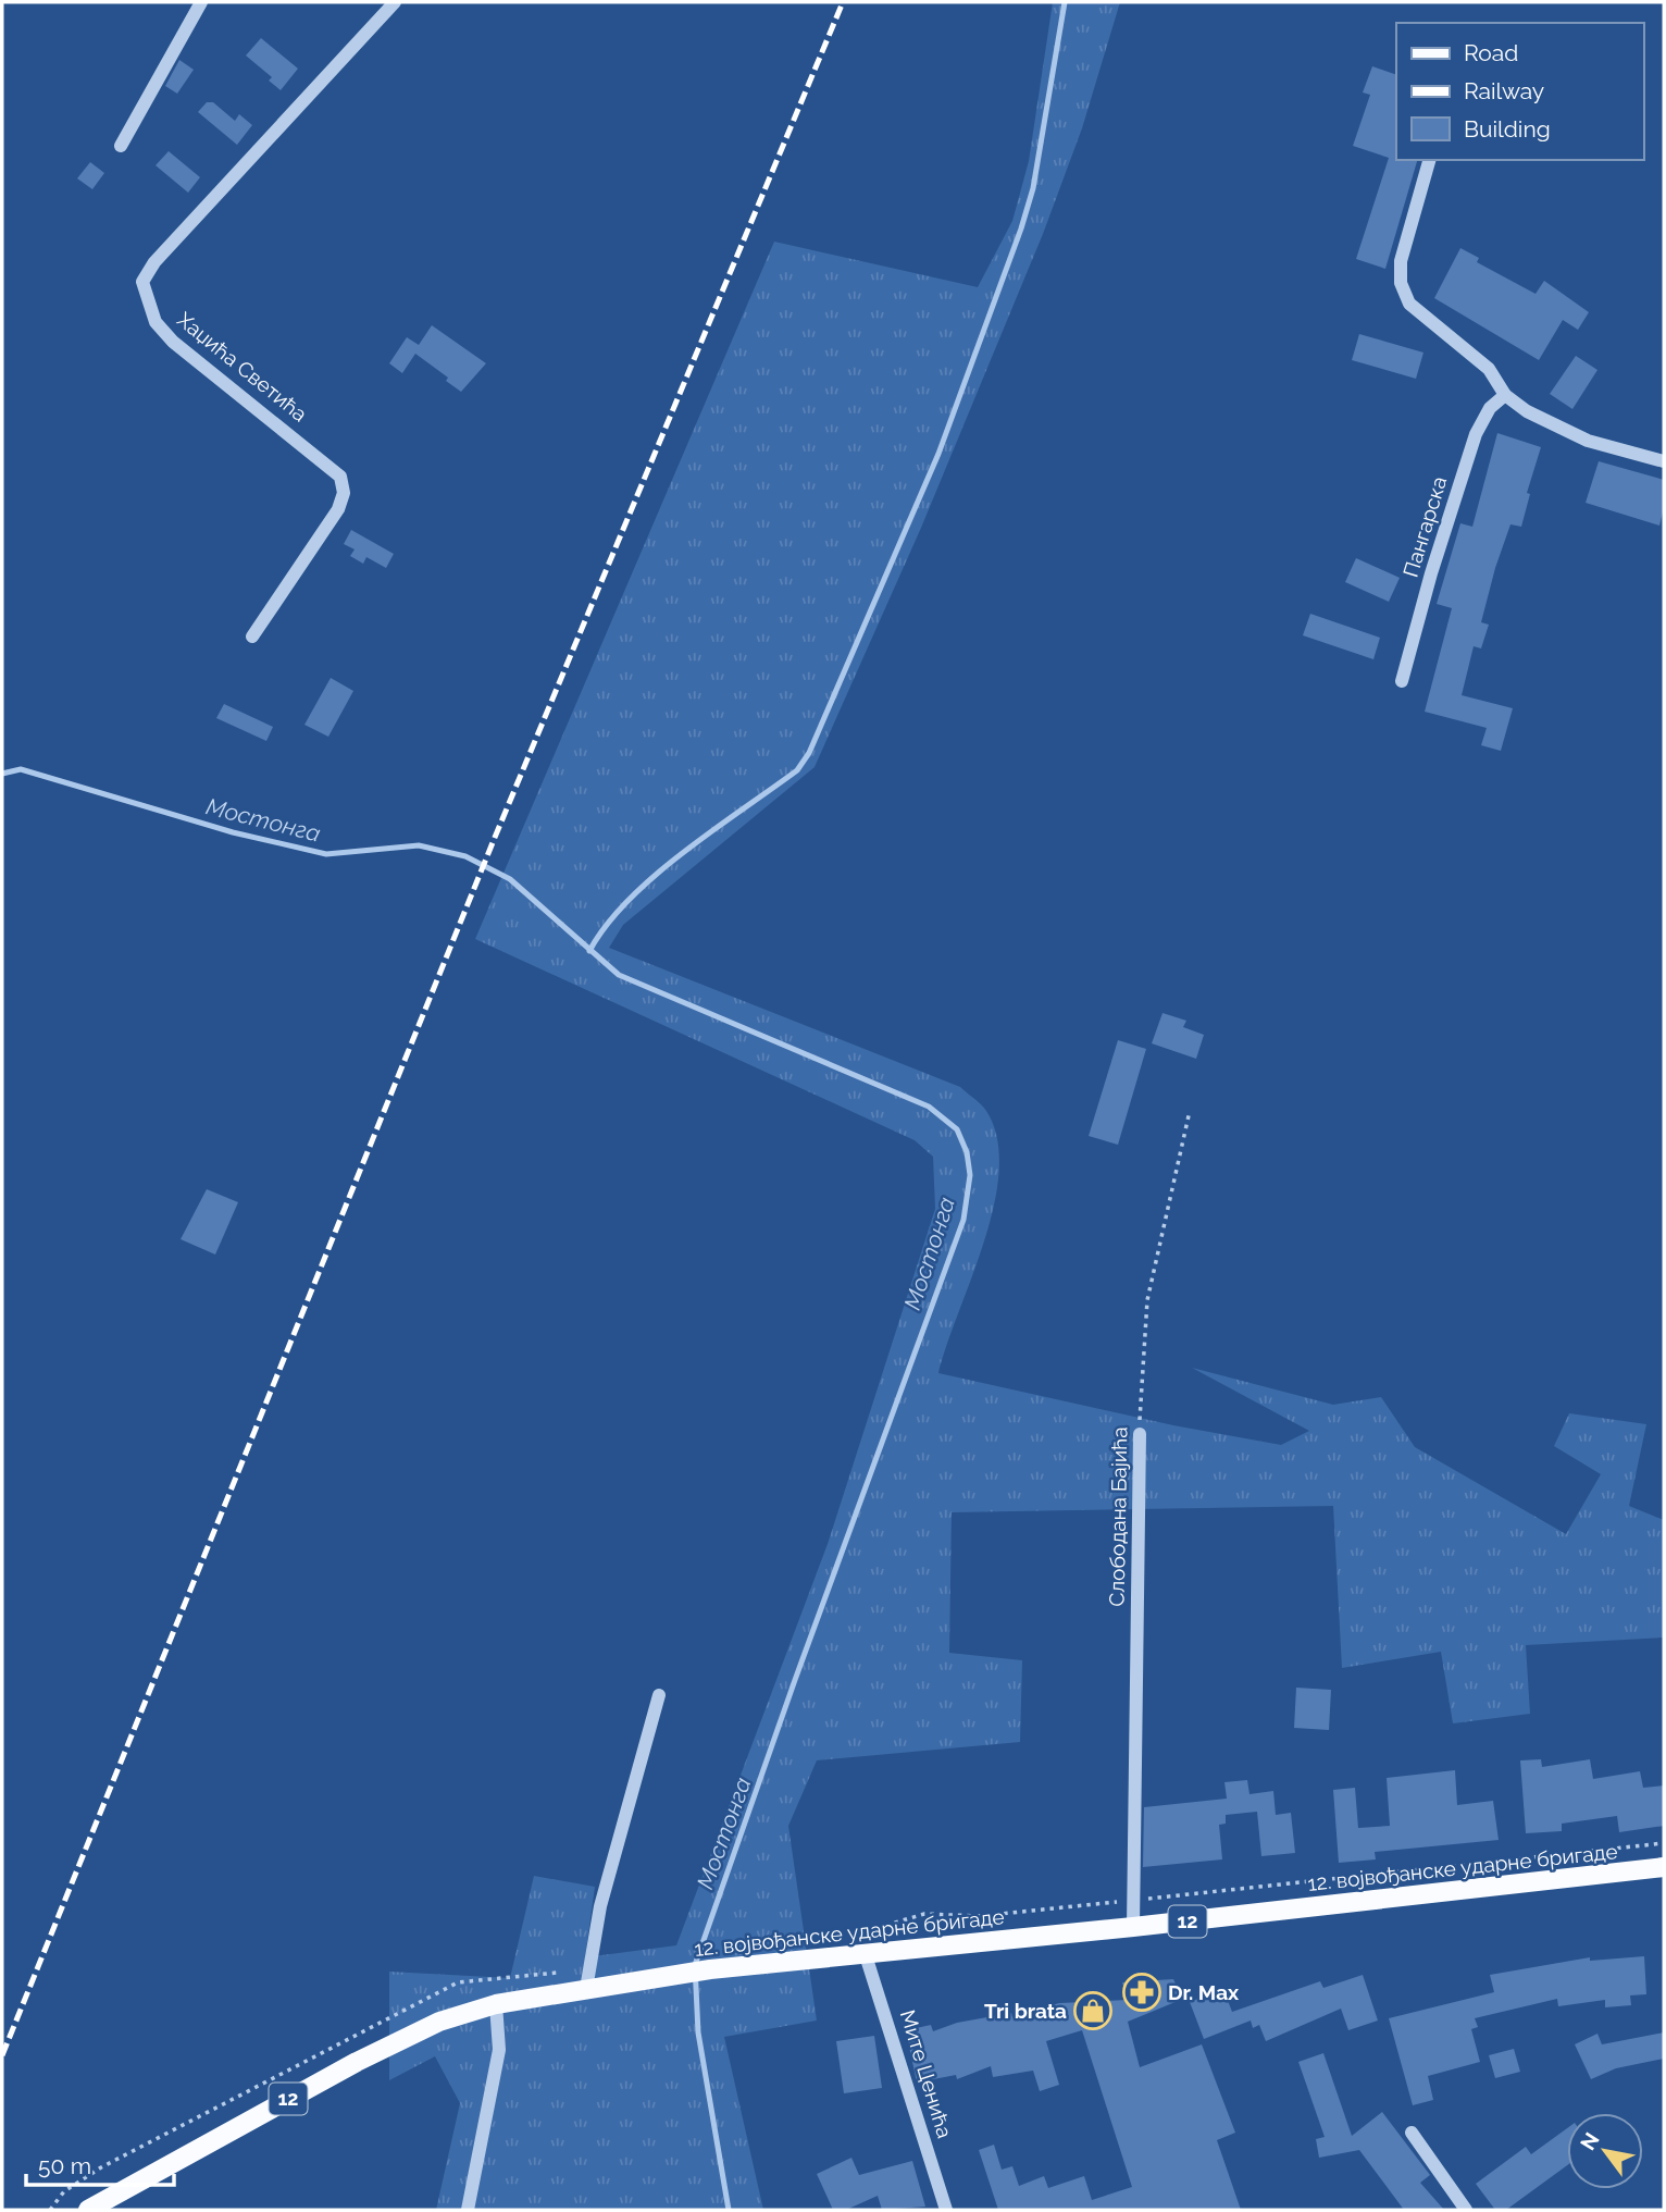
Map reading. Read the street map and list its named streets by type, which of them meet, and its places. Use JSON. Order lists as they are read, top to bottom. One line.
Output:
{"streets":{"main road":["12. војвођанске ударне бригаде","12"],"street":["Хаџића Светића","Пангарска","Слободана Бајића","Мите Ценића"]},"crossings":[["Слободана Бајића","12. војвођанске ударне бригаде"],["12. војвођанске ударне бригаде","Мите Ценића"]],"water":["Мостонга"],"places":{"pharmacy":["Dr. Max"],"shop":["Tri brata"]},"legend":["Road","Railway","Building"],"scale_bar":"50 m","north":"top left"}
